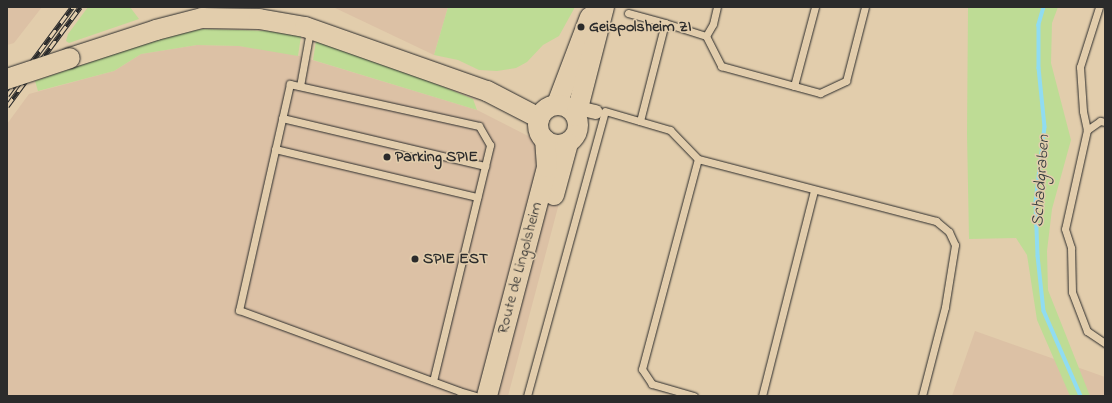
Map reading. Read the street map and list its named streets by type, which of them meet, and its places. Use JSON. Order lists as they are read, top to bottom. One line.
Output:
{"streets":{"main road":["Route de Lingolsheim"]},"water":["Schadgraben"],"places":["Geispolsheim ZI","Parking SPIE","SPIE EST"]}
